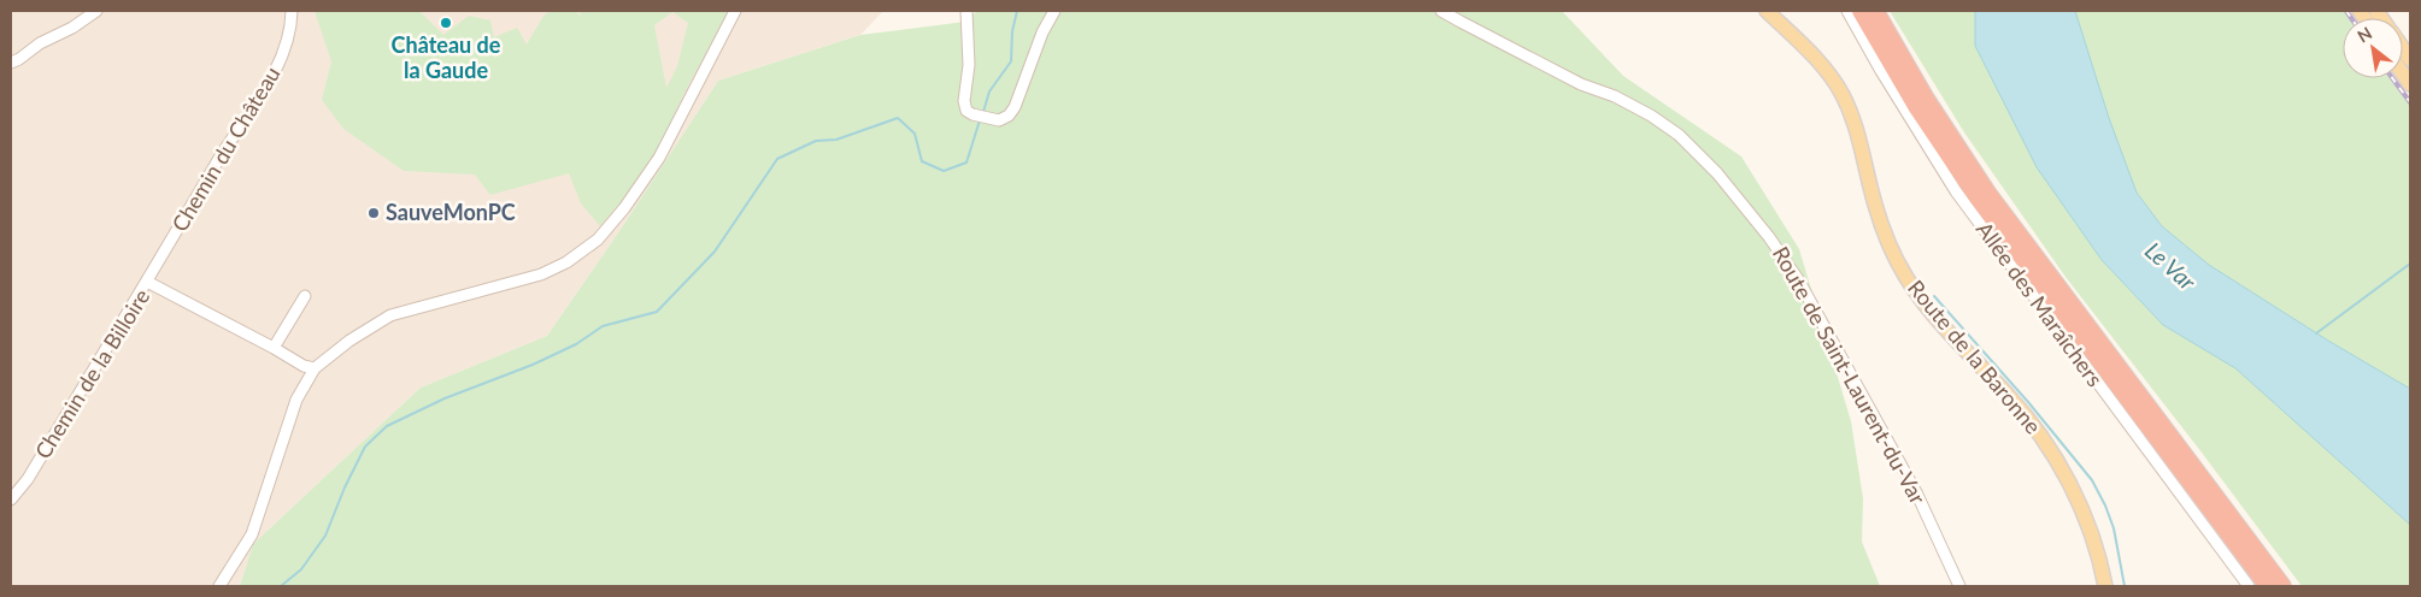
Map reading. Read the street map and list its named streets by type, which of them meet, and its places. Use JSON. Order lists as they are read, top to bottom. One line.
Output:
{"streets":{"main road":["Route de la Baronne"],"street":["Chemin du Château","Allée des Maraîchers","Chemin de la Billoire","Route de Saint-Laurent-du-Var"]},"crossings":[["Chemin du Château","Chemin de la Billoire"]],"water":["Le Var"],"places":["Château de la Gaude","SauveMonPC"],"north":"top left"}
